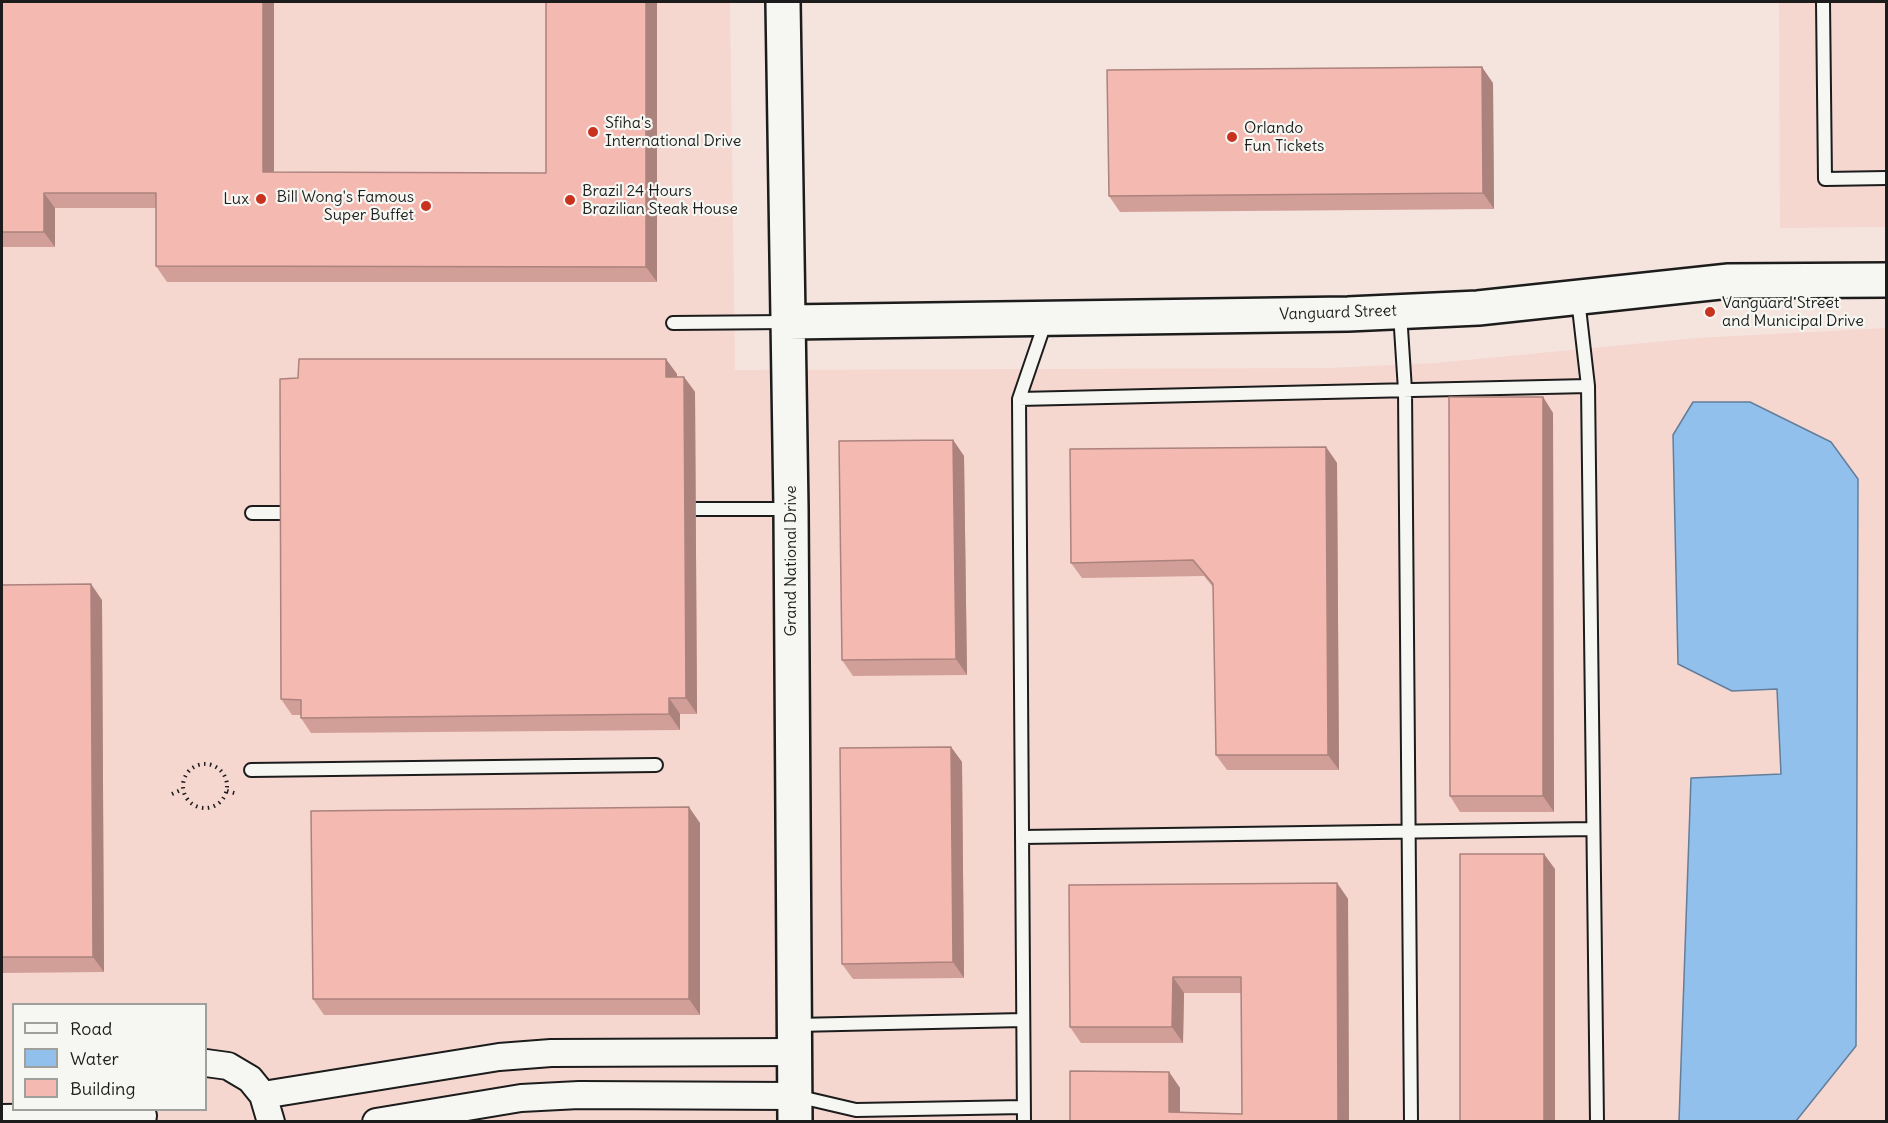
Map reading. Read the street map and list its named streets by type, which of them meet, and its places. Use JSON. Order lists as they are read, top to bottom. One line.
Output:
{"streets":{"street":["Vanguard Street","Grand National Drive"]},"crossings":[["Vanguard Street","Grand National Drive"]],"places":["Sfiha's International Drive","Orlando Fun Tickets","Lux","Brazil 24 Hours Brazilian Steak House","Bill Wong's Famous Super Buffet","Vanguard Street and Municipal Drive"],"legend":["Road","Water","Building"]}
